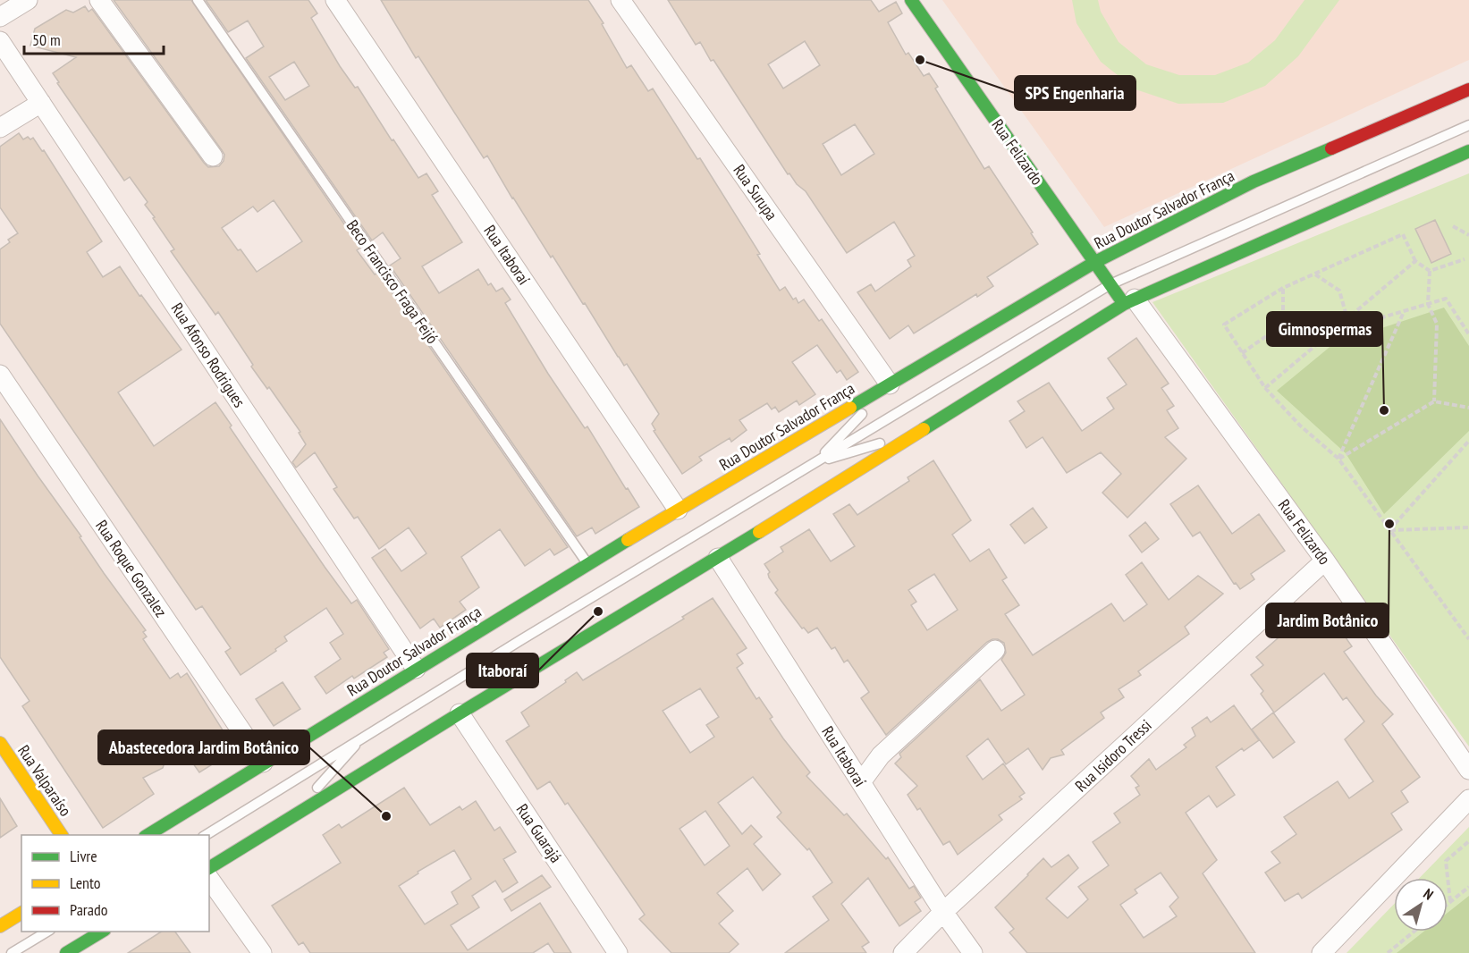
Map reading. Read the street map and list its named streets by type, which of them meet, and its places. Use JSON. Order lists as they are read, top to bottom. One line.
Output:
{"streets":{"main road":["Rua Felizardo","Rua Doutor Salvador França","Rua Valparaíso"],"street":["Rua Surupa","Rua Itaboraí","Rua Afonso Rodrigues","Rua Roque Gonzalez","Rua Isidoro Tressi","Rua Guarajá"],"lane":["Beco Francisco Fraga Feijó"]},"crossings":[["Rua Felizardo","Rua Doutor Salvador França"],["Rua Felizardo","Rua Isidoro Tressi"],["Rua Surupa","Rua Doutor Salvador França"],["Rua Doutor Salvador França","Rua Itaboraí"],["Rua Doutor Salvador França","Beco Francisco Fraga Feijó"],["Rua Doutor Salvador França","Rua Afonso Rodrigues"],["Rua Doutor Salvador França","Rua Roque Gonzalez"],["Rua Itaboraí","Rua Isidoro Tressi"]],"places":["SPS Engenharia","Gimnospermas","Jardim Botânico","Itaboraí","Abastecedora Jardim Botânico"],"legend":["Livre","Lento","Parado"],"scale_bar":"50 m","north":"top right"}
